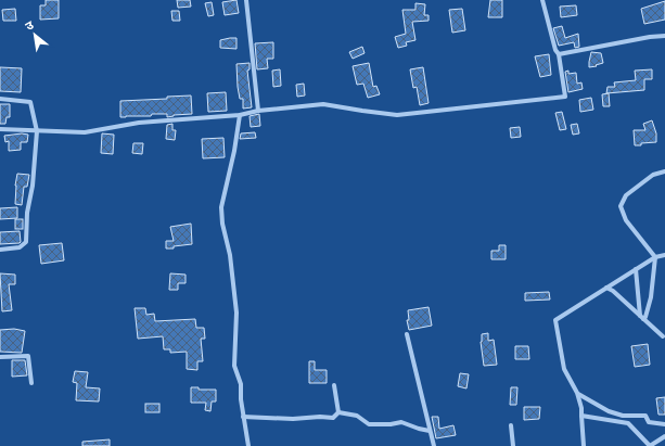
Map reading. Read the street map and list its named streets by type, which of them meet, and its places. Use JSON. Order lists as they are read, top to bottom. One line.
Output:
{"north":"top left"}
